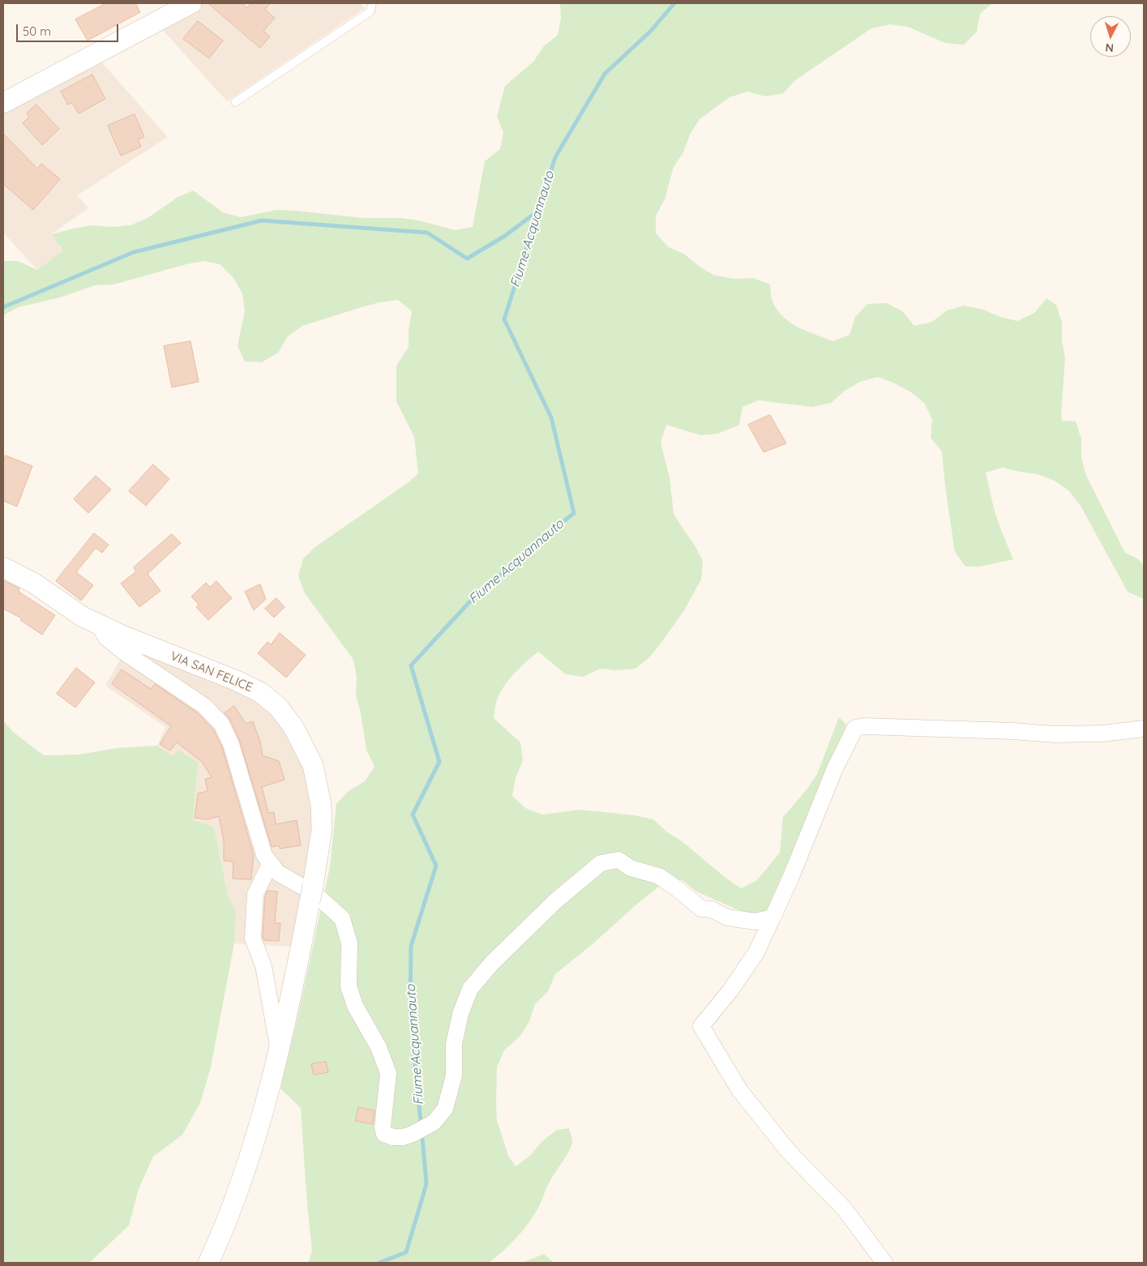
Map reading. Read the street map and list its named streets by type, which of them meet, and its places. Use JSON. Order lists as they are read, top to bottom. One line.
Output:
{"streets":{"street":["VIA SAN FELICE"]},"water":["Fiume Acquannauto"],"scale_bar":"50 m","north":"bottom"}
